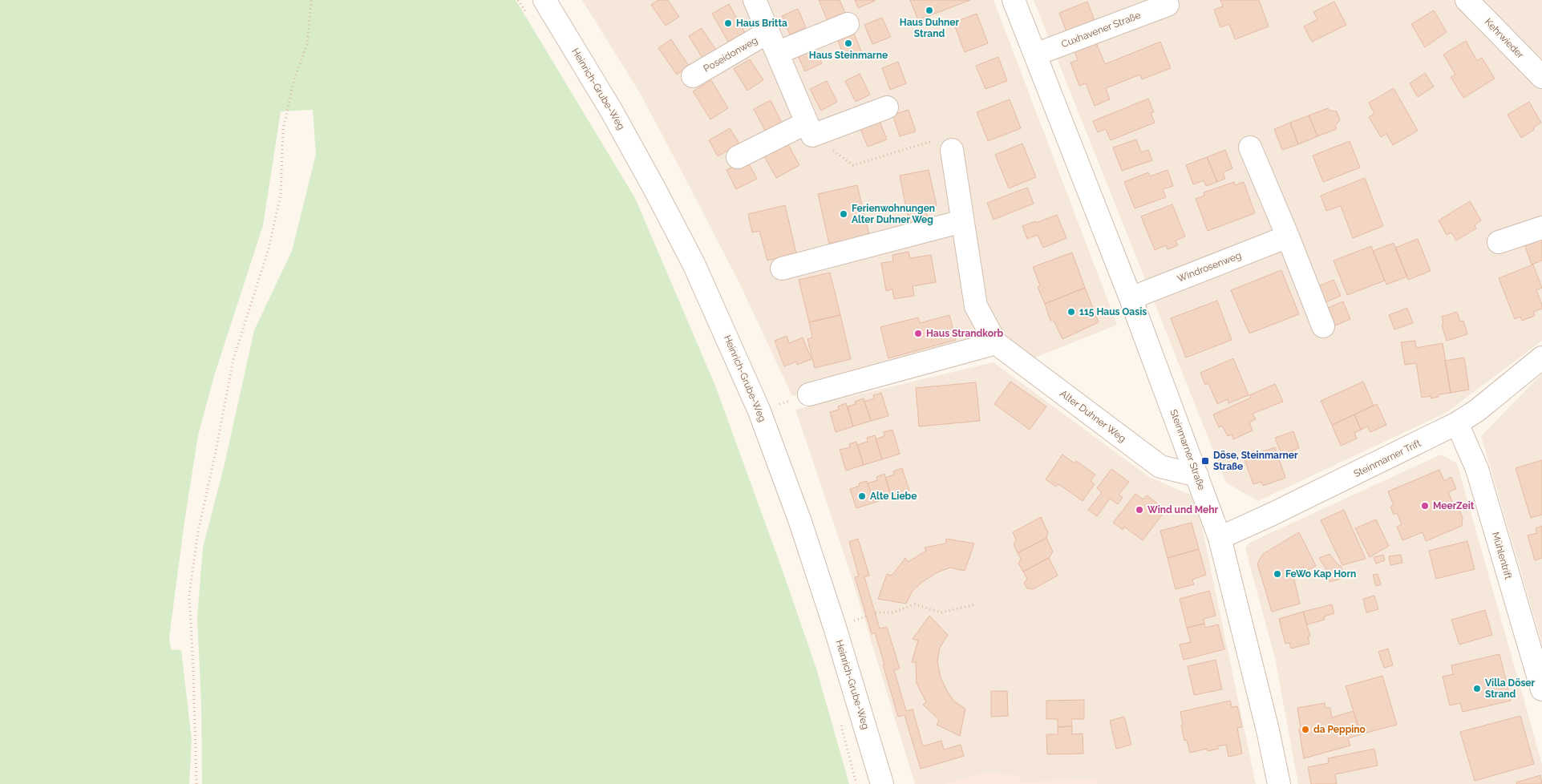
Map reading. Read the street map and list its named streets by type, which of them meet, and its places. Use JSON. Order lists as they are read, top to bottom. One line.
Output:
{"streets":{"street":["Cuxhavener Straße","Kehrwieder","Poseidonweg","Heinrich-Grube-Weg","Windrosenweg","Alter Duhner Weg","Steinmarner Straße","Steinmarner Trift","Mühlentrift"]},"crossings":[["Cuxhavener Straße","Steinmarner Straße"],["Windrosenweg","Steinmarner Straße"],["Alter Duhner Weg","Steinmarner Straße"],["Steinmarner Straße","Steinmarner Trift"],["Steinmarner Trift","Mühlentrift"]],"places":{"other":["Haus Duhner Strand","Haus Britta","Haus Steinmarne","Ferienwohnungen Alter Duhner Weg","115 Haus Oasis","Haus Strandkorb","Alte Liebe","MeerZeit","Wind und Mehr","FeWo Kap Horn","Villa Döser Strand","da Peppino"],"transit":["Döse, Steinmarner Straße"]}}
